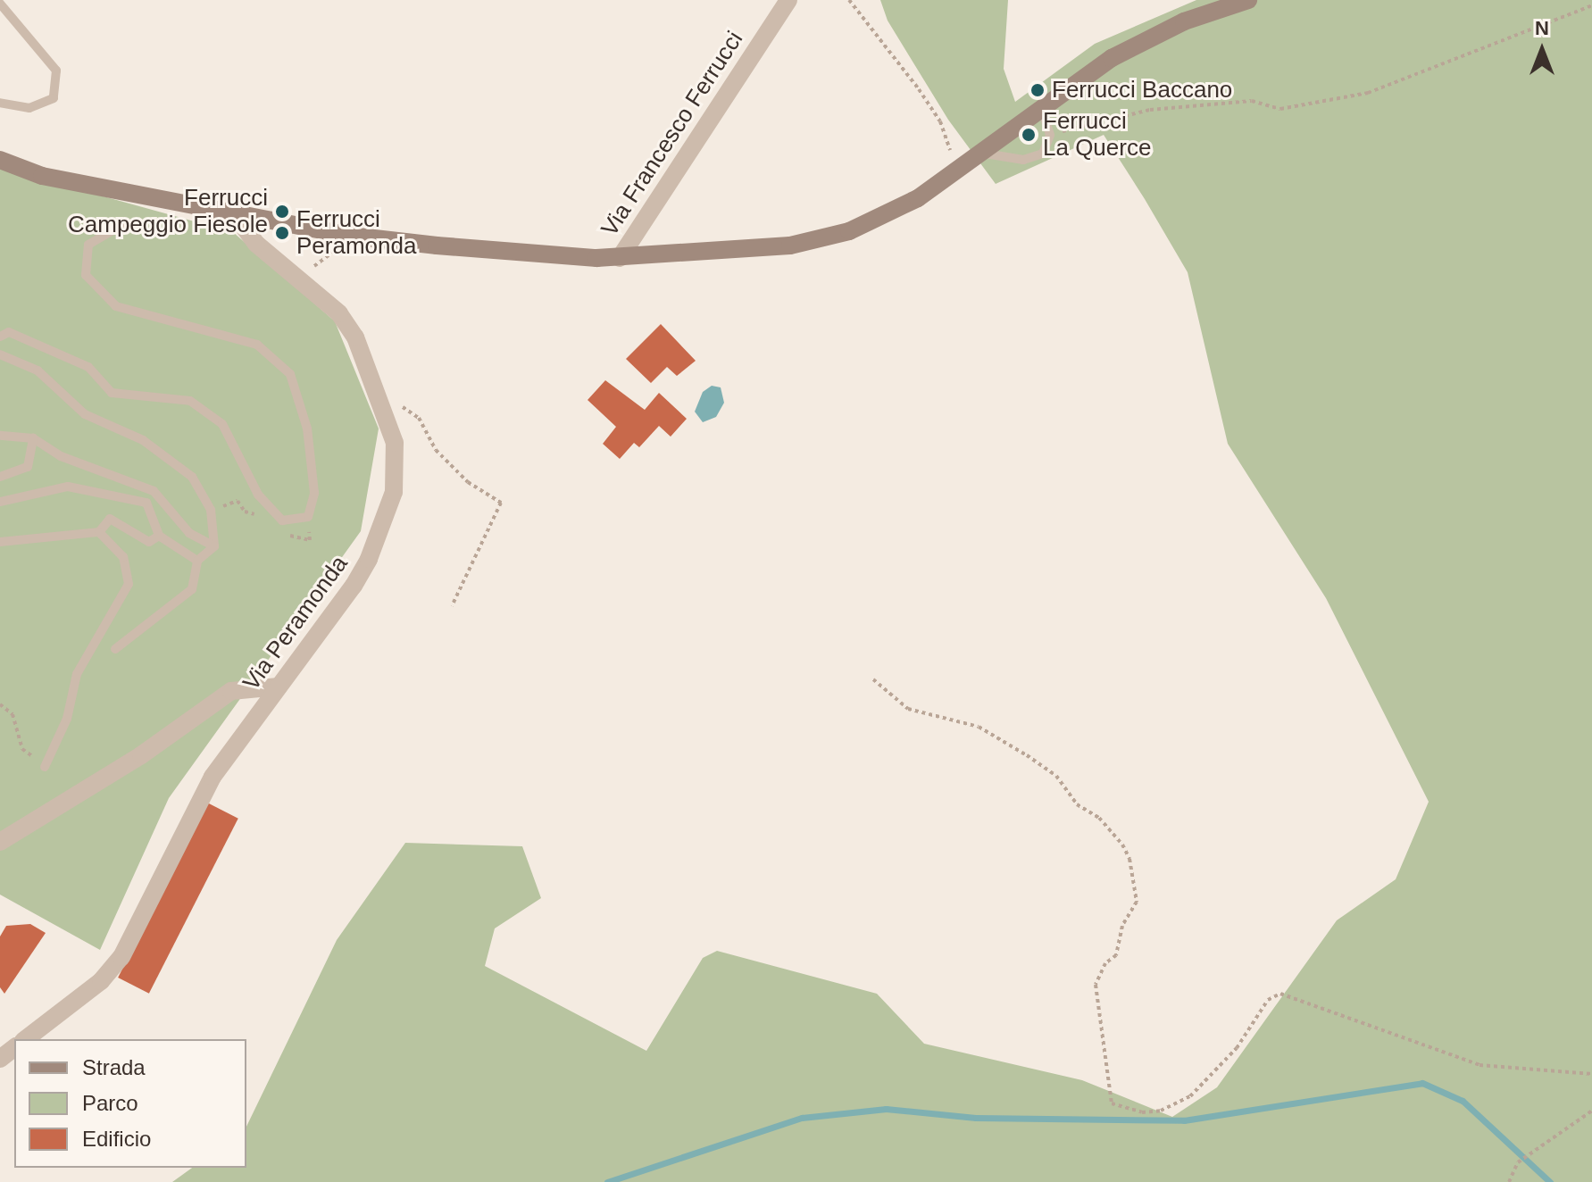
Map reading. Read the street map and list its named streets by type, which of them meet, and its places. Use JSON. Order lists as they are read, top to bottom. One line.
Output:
{"streets":{"main road":["Via Francesco Ferrucci"],"street":["Via Peramonda"]},"crossings":[["Via Francesco Ferrucci","Via Peramonda"]],"places":["Ferrucci Baccano","Ferrucci La Querce","Ferrucci Campeggio Fiesole","Ferrucci Peramonda"],"legend":["Strada","Parco","Edificio"],"north":"top"}
